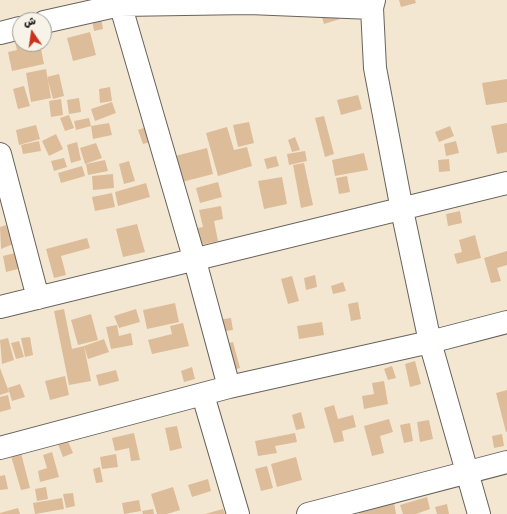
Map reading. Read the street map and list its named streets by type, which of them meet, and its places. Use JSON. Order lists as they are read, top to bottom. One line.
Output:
{"north":"top"}
